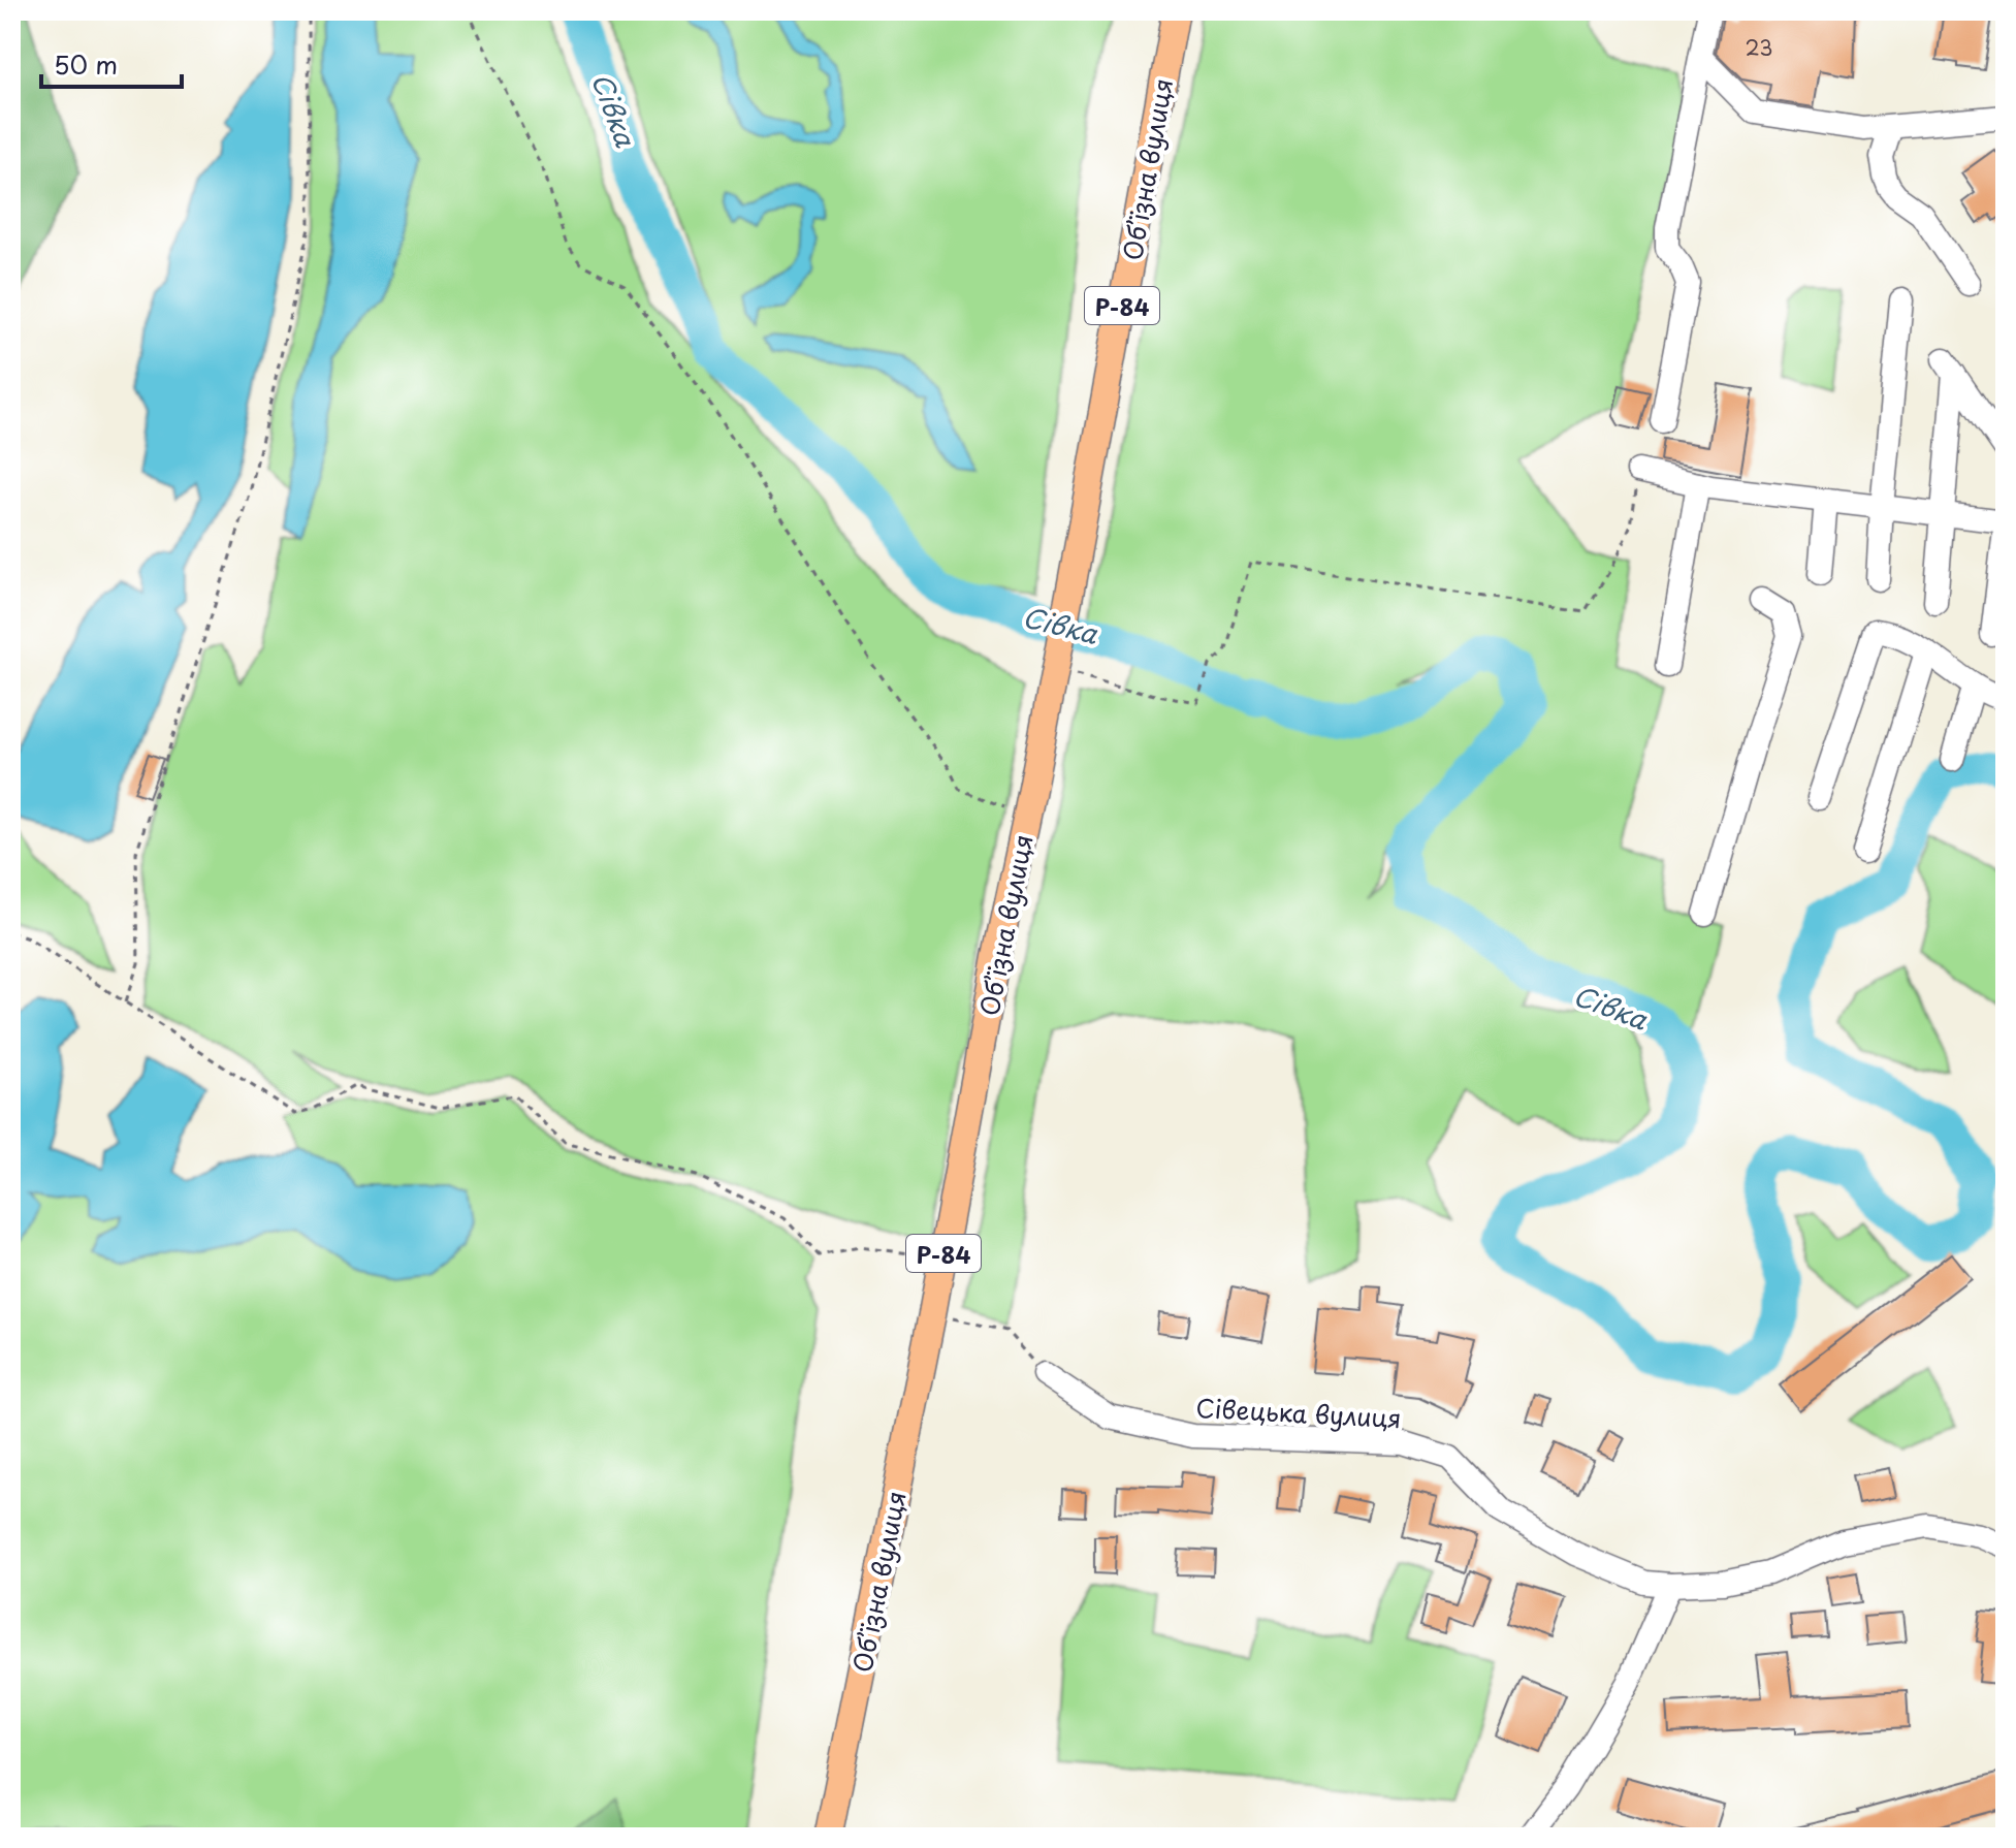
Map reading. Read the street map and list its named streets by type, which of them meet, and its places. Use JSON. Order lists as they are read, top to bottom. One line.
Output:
{"streets":{"main road":["Обʼїзна вулиця","Р-84"],"street":["Сівецька вулиця"]},"water":["Сівка"],"house_numbers":["23"],"scale_bar":"50 m"}
